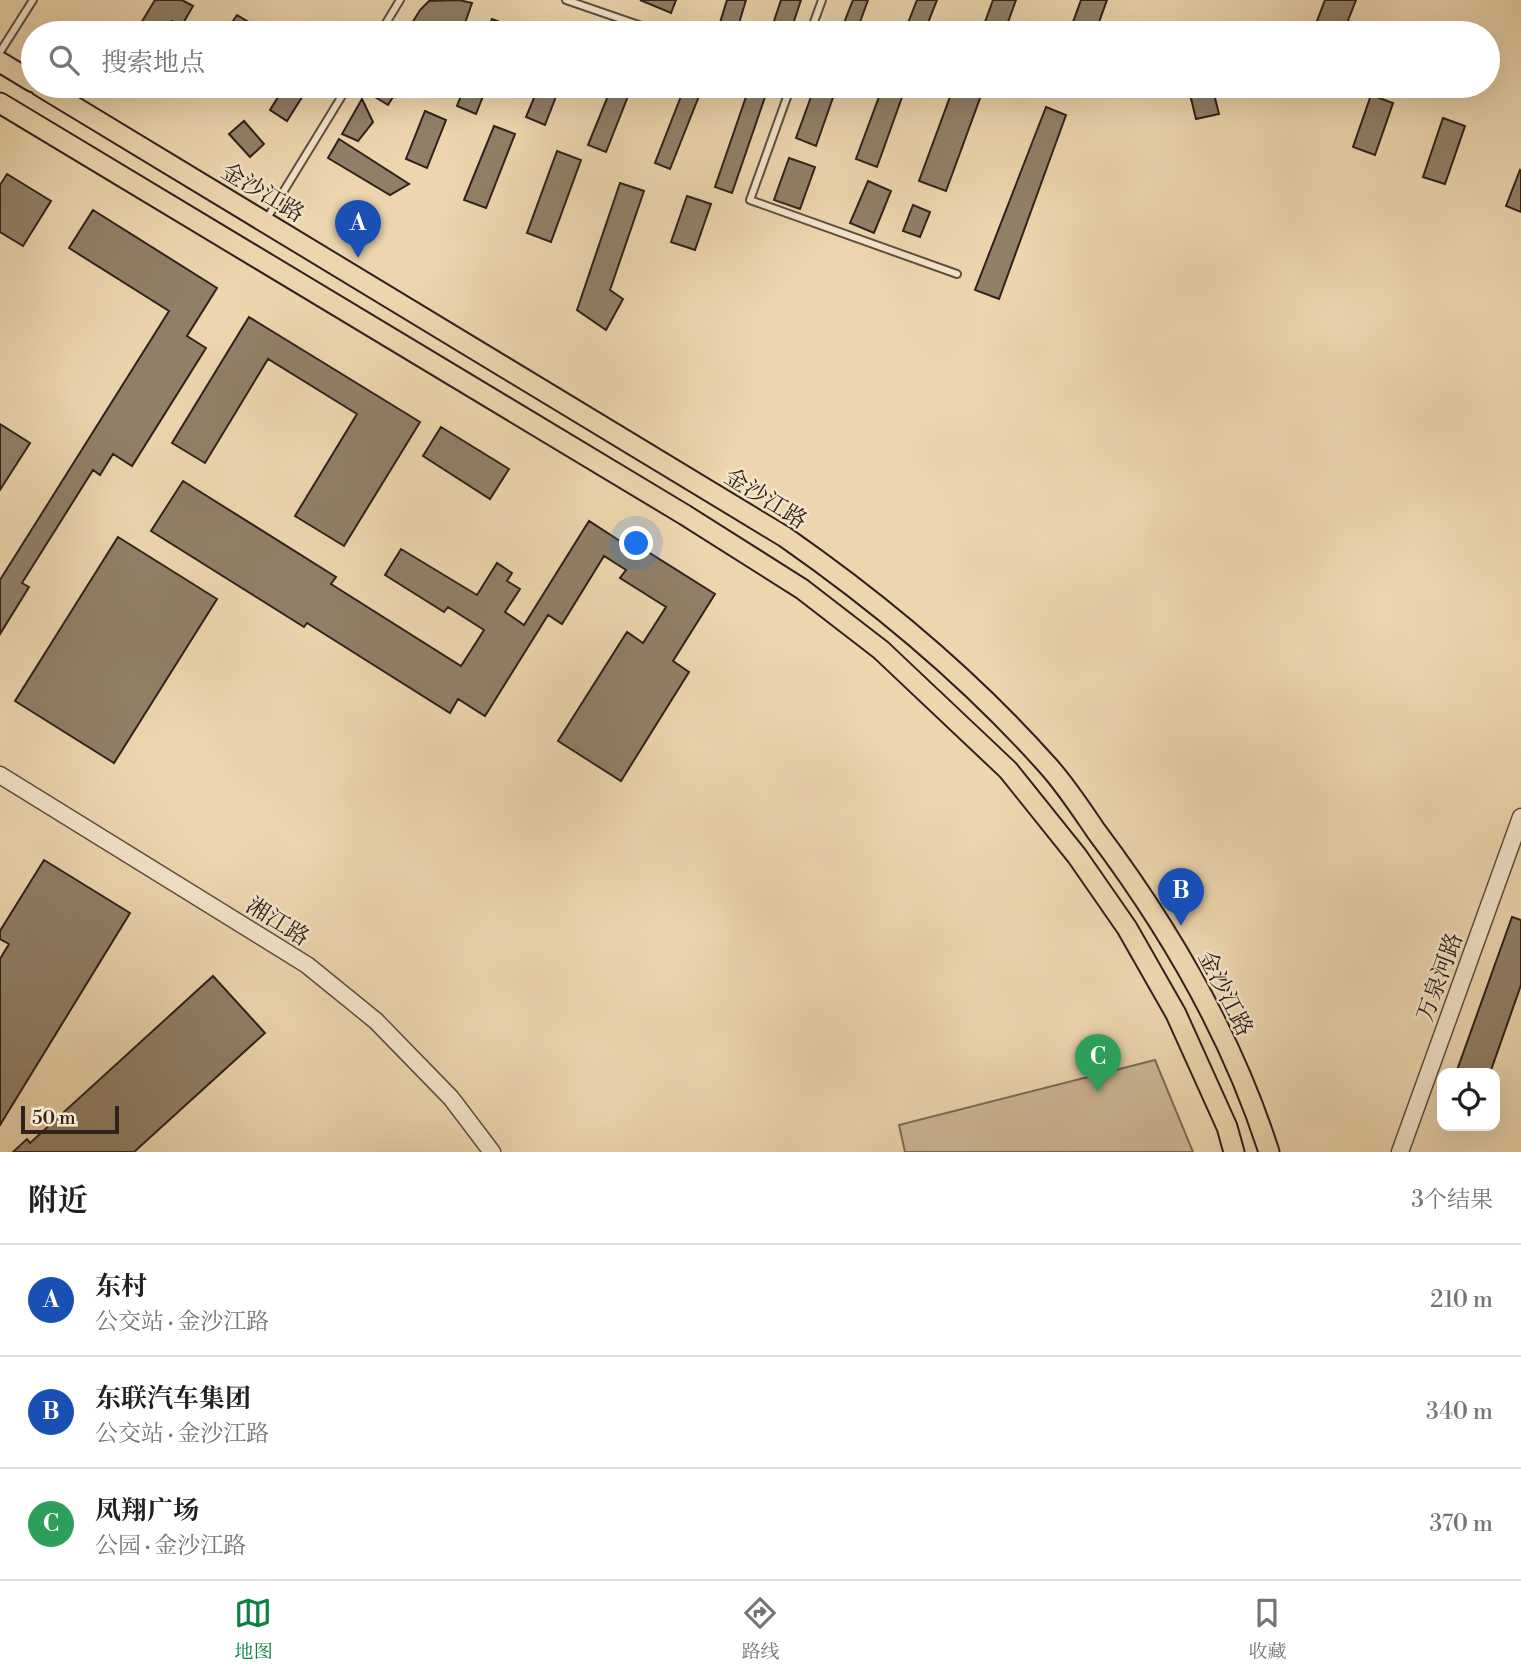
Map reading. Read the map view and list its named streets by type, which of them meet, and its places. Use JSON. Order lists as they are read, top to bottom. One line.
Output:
{"streets":{"main road":["金沙江路"],"street":["湘江路","万泉河路"]},"scale_bar":"50 m","page":{"search":"搜索地点","pins":["A","B","C"],"scale":"50 m","heading":["附近","3个结果"],"list":[{"mark":"A","name":"东村","note":"公交站 · 金沙江路","value":"210 m"},{"mark":"B","name":"东联汽车集团","note":"公交站 · 金沙江路","value":"340 m"},{"mark":"C","name":"凤翔广场","note":"公园 · 金沙江路","value":"370 m"}],"nav":["地图","路线","收藏"]}}
